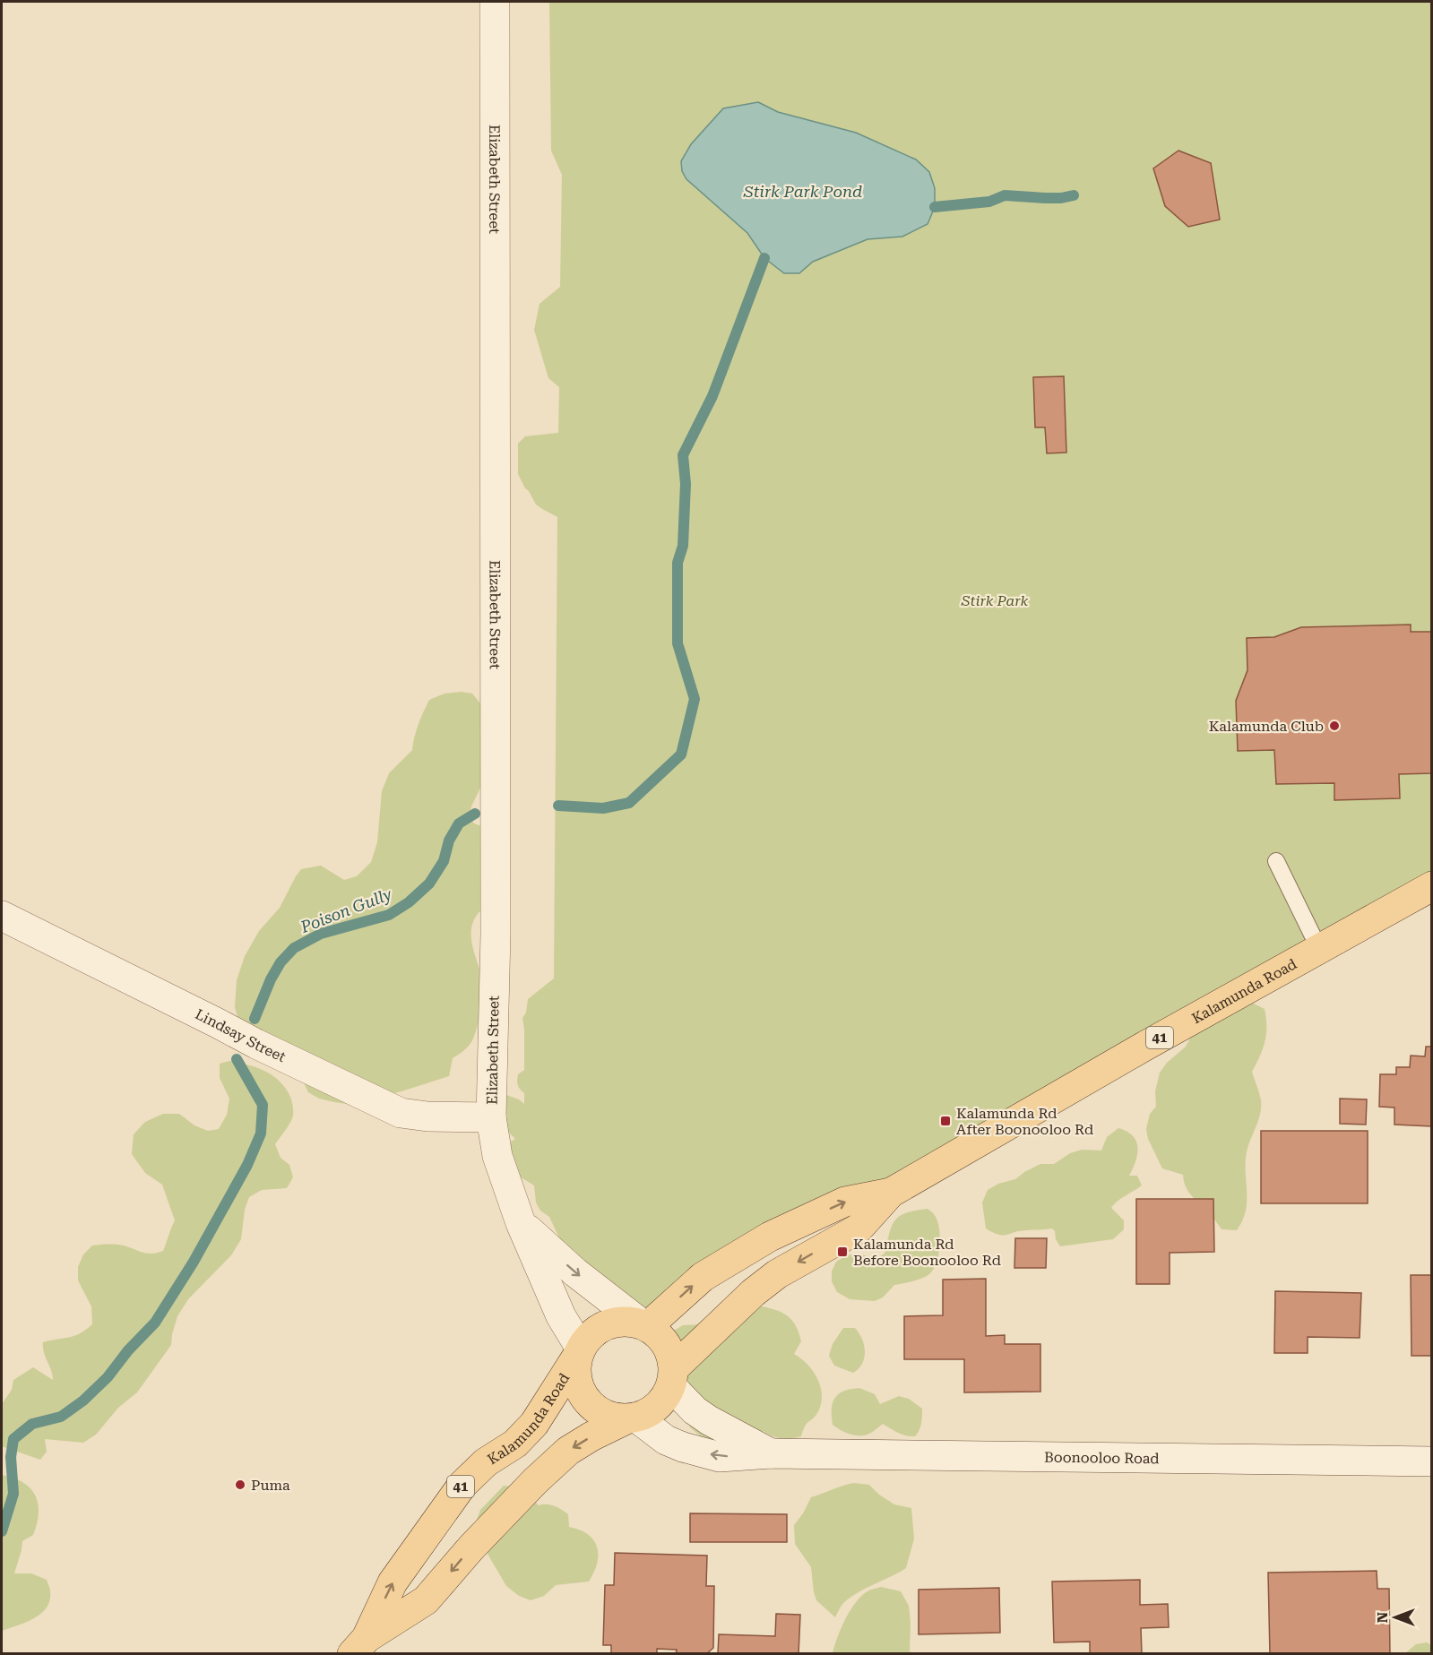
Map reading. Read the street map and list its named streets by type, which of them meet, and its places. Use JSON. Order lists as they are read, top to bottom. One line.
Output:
{"streets":{"main road":["Kalamunda Road","41"],"street":["Elizabeth Street","Lindsay Street","Boonooloo Road"]},"crossings":[["Elizabeth Street","Kalamunda Road"],["Elizabeth Street","Lindsay Street"],["Elizabeth Street","41"],["Elizabeth Street","Boonooloo Road"],["Kalamunda Road","41"],["Kalamunda Road","Boonooloo Road"],["41","Boonooloo Road"]],"water":["Stirk Park Pond","Poison Gully"],"parks":["Stirk Park"],"places":{"other":["Kalamunda Club","Puma"],"transit":["Kalamunda Rd After Boonooloo Rd","Kalamunda Rd Before Boonooloo Rd"]},"north":"left"}
